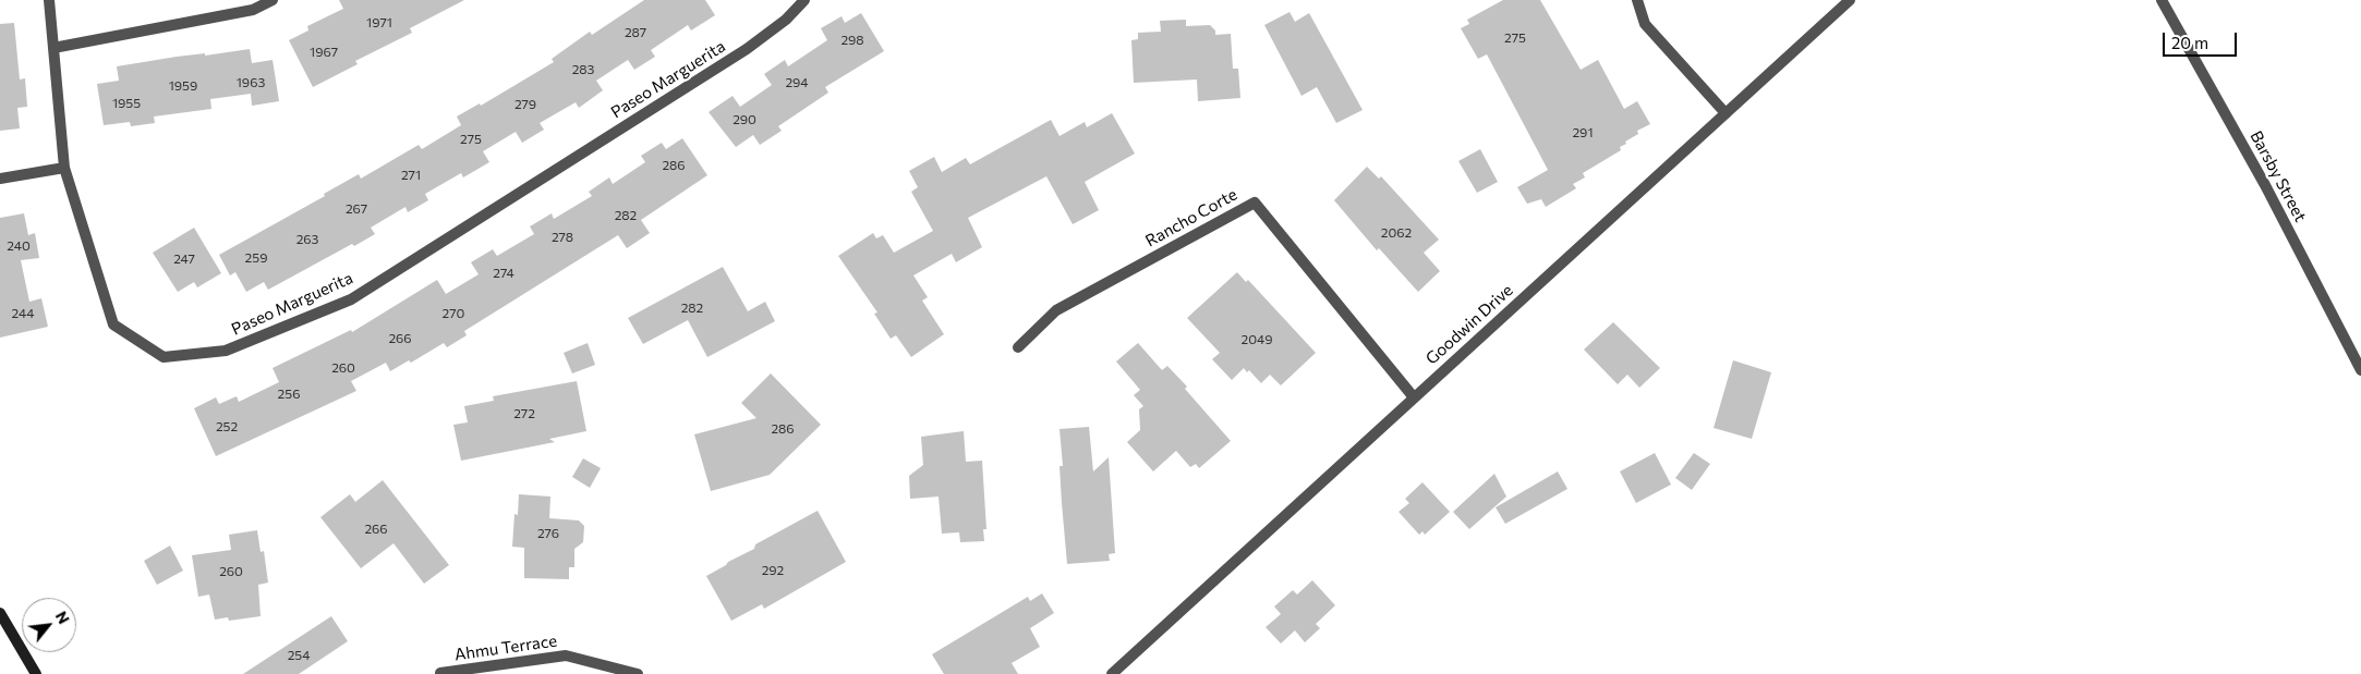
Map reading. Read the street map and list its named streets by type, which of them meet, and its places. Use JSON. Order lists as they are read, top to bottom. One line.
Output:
{"streets":{"street":["Paseo Marguerita","Barsby Street","Rancho Corte","Goodwin Drive","Ahmu Terrace"]},"crossings":[["Rancho Corte","Goodwin Drive"]],"house_numbers":["1971","287","275","298","1967","283","1963","294","1959","1955","279","290","291","275","286","271","267","282","2062","278","263","240","259","247","274","282","244","270","266","2049","260","256","272","252","286","266","276","292","260","254"],"scale_bar":"20 m","north":"top right"}
